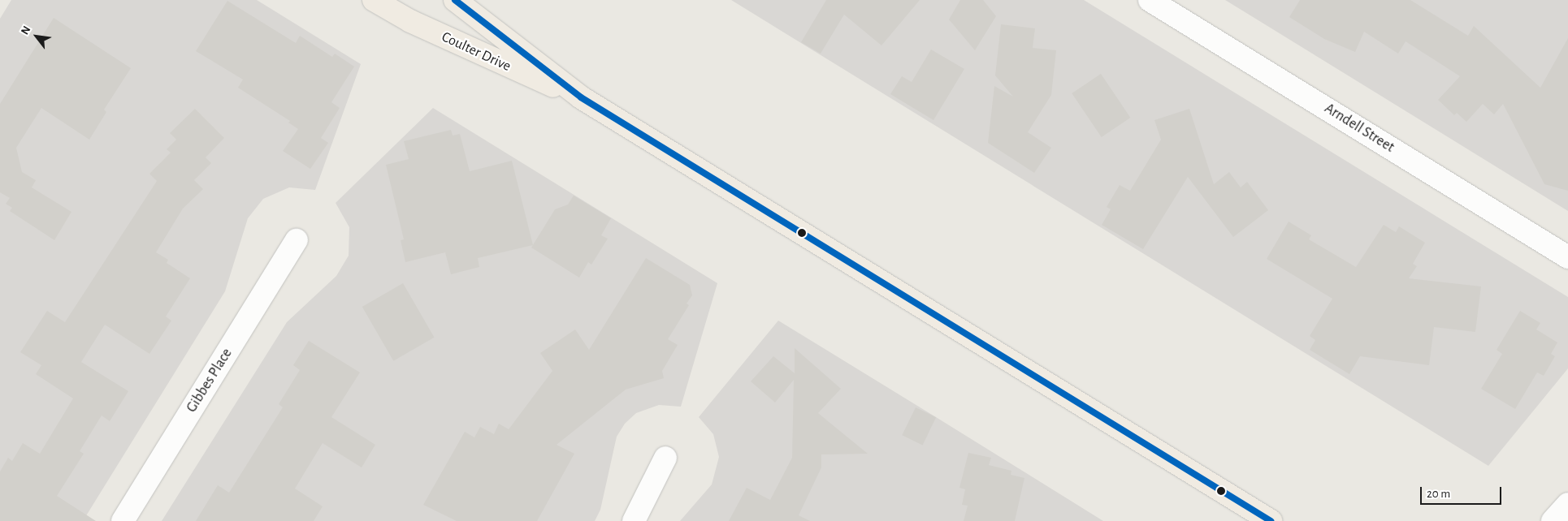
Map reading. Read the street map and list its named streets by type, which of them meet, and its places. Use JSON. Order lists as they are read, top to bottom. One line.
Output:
{"streets":{"main road":["Coulter Drive"],"street":["Arndell Street","Gibbes Place"]},"scale_bar":"20 m","north":"top left"}
